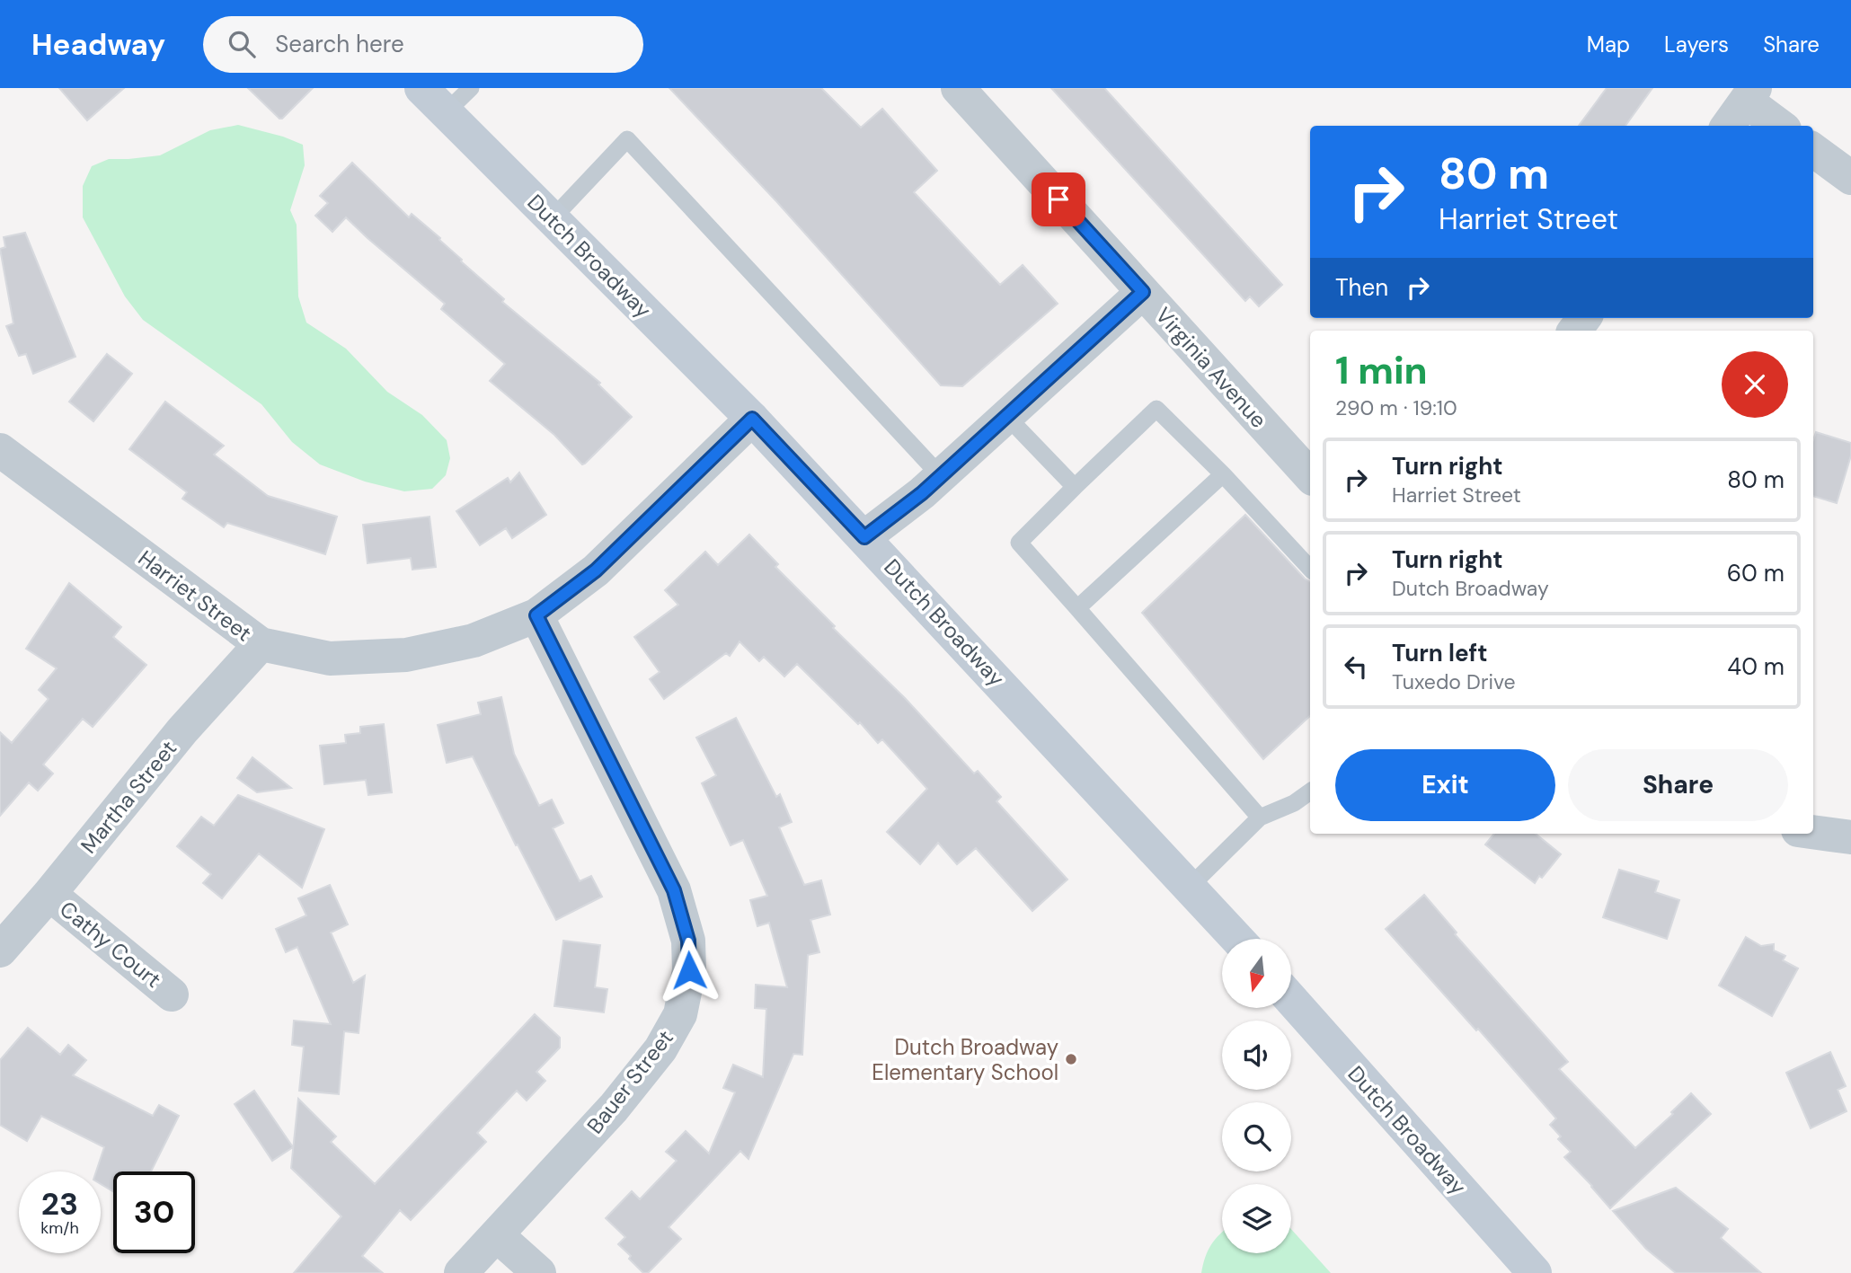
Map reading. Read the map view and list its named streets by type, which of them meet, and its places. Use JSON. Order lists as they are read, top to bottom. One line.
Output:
{"streets":{"main road":["Dutch Broadway"],"street":["Virginia Avenue","Harriet Street","Martha Street","Cathy Court","Bauer Street"]},"crossings":[["Dutch Broadway","Harriet Street"],["Harriet Street","Martha Street"],["Harriet Street","Bauer Street"],["Martha Street","Cathy Court"]],"places":["Dutch Broadway Elementary School"],"north":"bottom","page":{"header":"Headway","search":"Search here","nav":["Map","Layers","Share"],"turn":["80 m","Harriet Street"],"then":"Then","heading":["1 min","290 m · 19:10"],"list":[{"name":"Turn right","note":"Harriet Street","value":"80 m"},{"name":"Turn right","note":"Dutch Broadway","value":"60 m"},{"name":"Turn left","note":"Tuxedo Drive","value":"40 m"}],"buttons":["Exit","Share"],"speed":"23 km/h","limit":"30"}}
